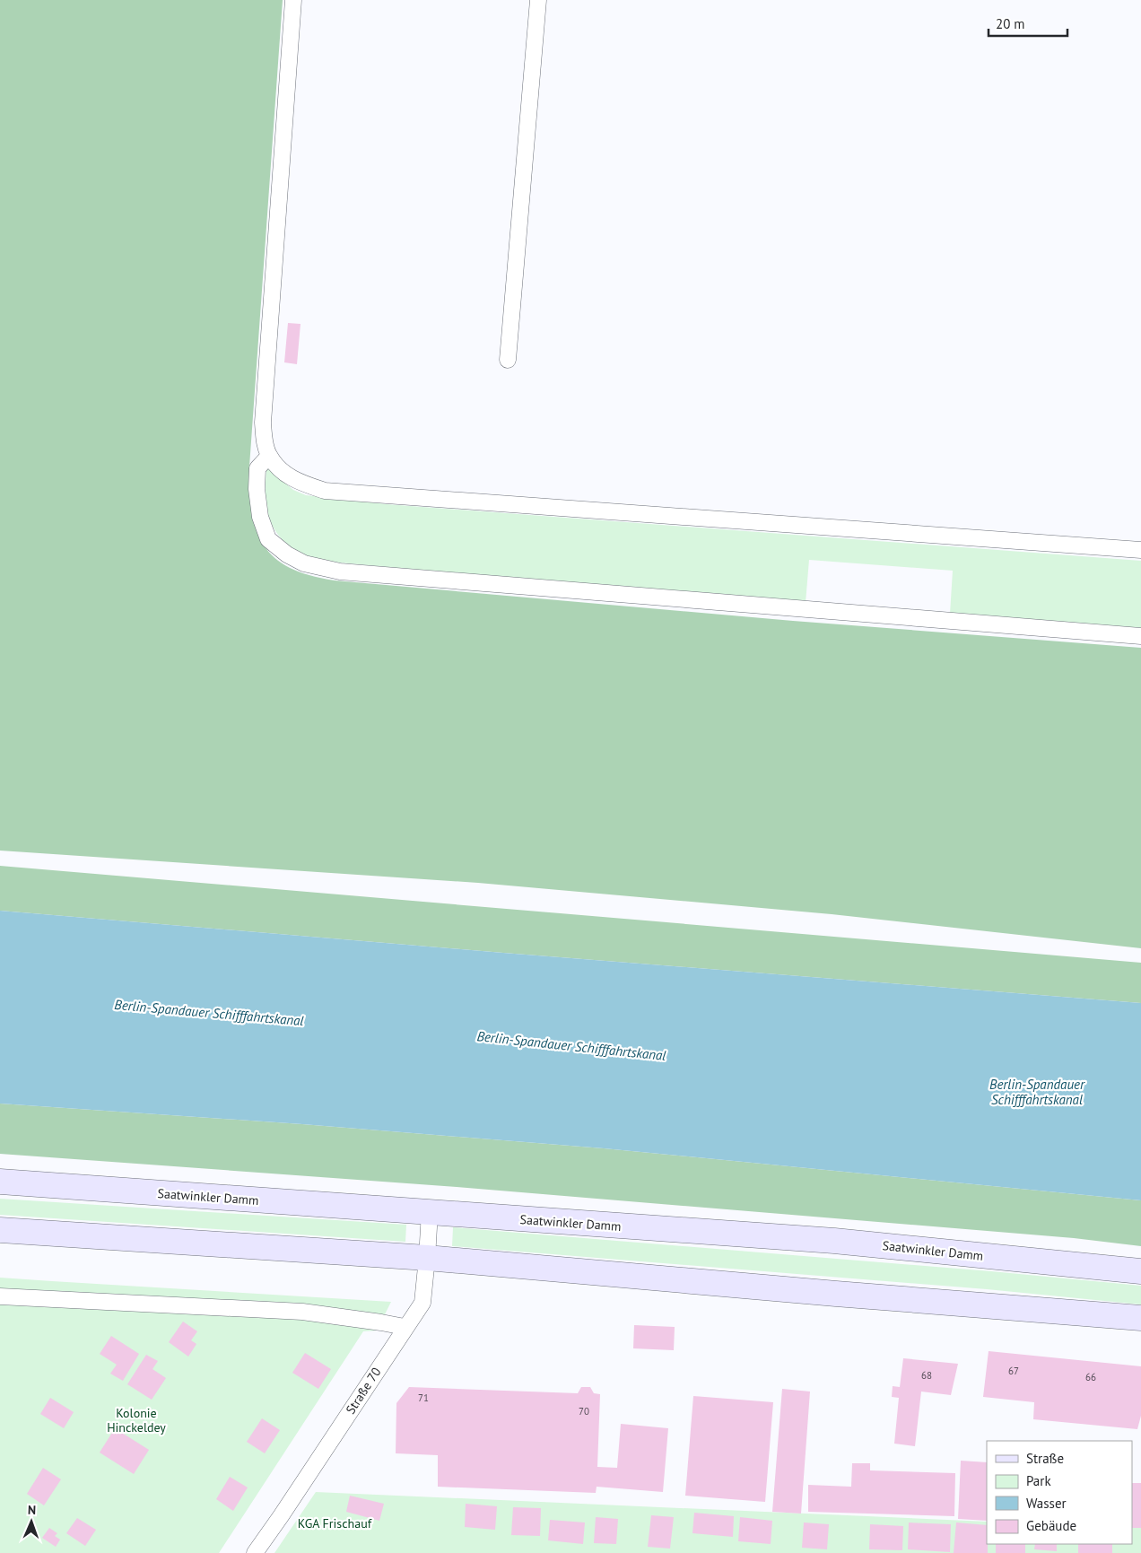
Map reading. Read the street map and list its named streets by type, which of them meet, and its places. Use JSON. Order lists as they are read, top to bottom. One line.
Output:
{"streets":{"main road":["Saatwinkler Damm"],"lane":["Straße 70"]},"crossings":[["Saatwinkler Damm","Straße 70"]],"water":["Berlin-Spandauer Schifffahrtskanal"],"parks":["Kolonie Hinckeldey","KGA Frischauf"],"house_numbers":["67","68","66","71","70"],"legend":["Straße","Park","Wasser","Gebäude"],"scale_bar":"20 m","north":"top"}
